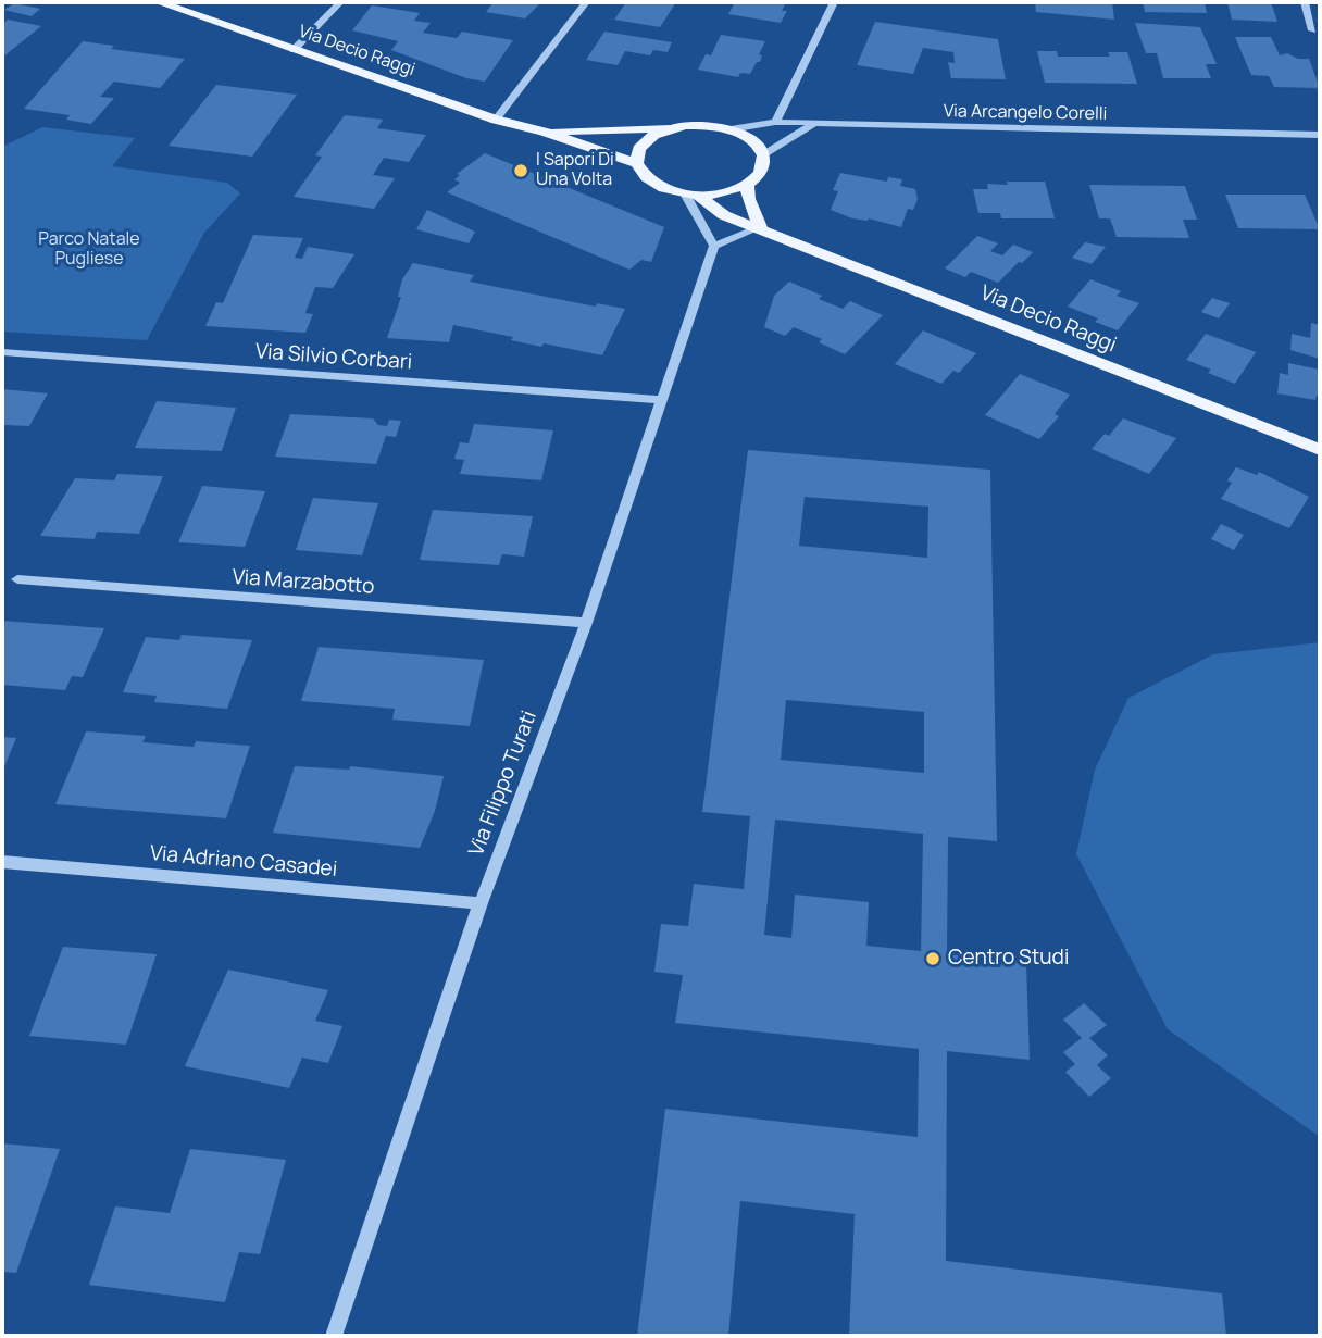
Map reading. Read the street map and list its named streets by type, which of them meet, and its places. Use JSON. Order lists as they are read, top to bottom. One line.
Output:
{"streets":{"main road":["Via Decio Raggi"],"street":["Via Arcangelo Corelli","Via Silvio Corbari","Via Marzabotto","Via Filippo Turati","Via Adriano Casadei"]},"crossings":[["Via Decio Raggi","Via Arcangelo Corelli"],["Via Silvio Corbari","Via Filippo Turati"],["Via Marzabotto","Via Filippo Turati"],["Via Filippo Turati","Via Adriano Casadei"]],"parks":["Parco Natale Pugliese"],"places":["I Sapori Di Una Volta","Centro Studi"]}
